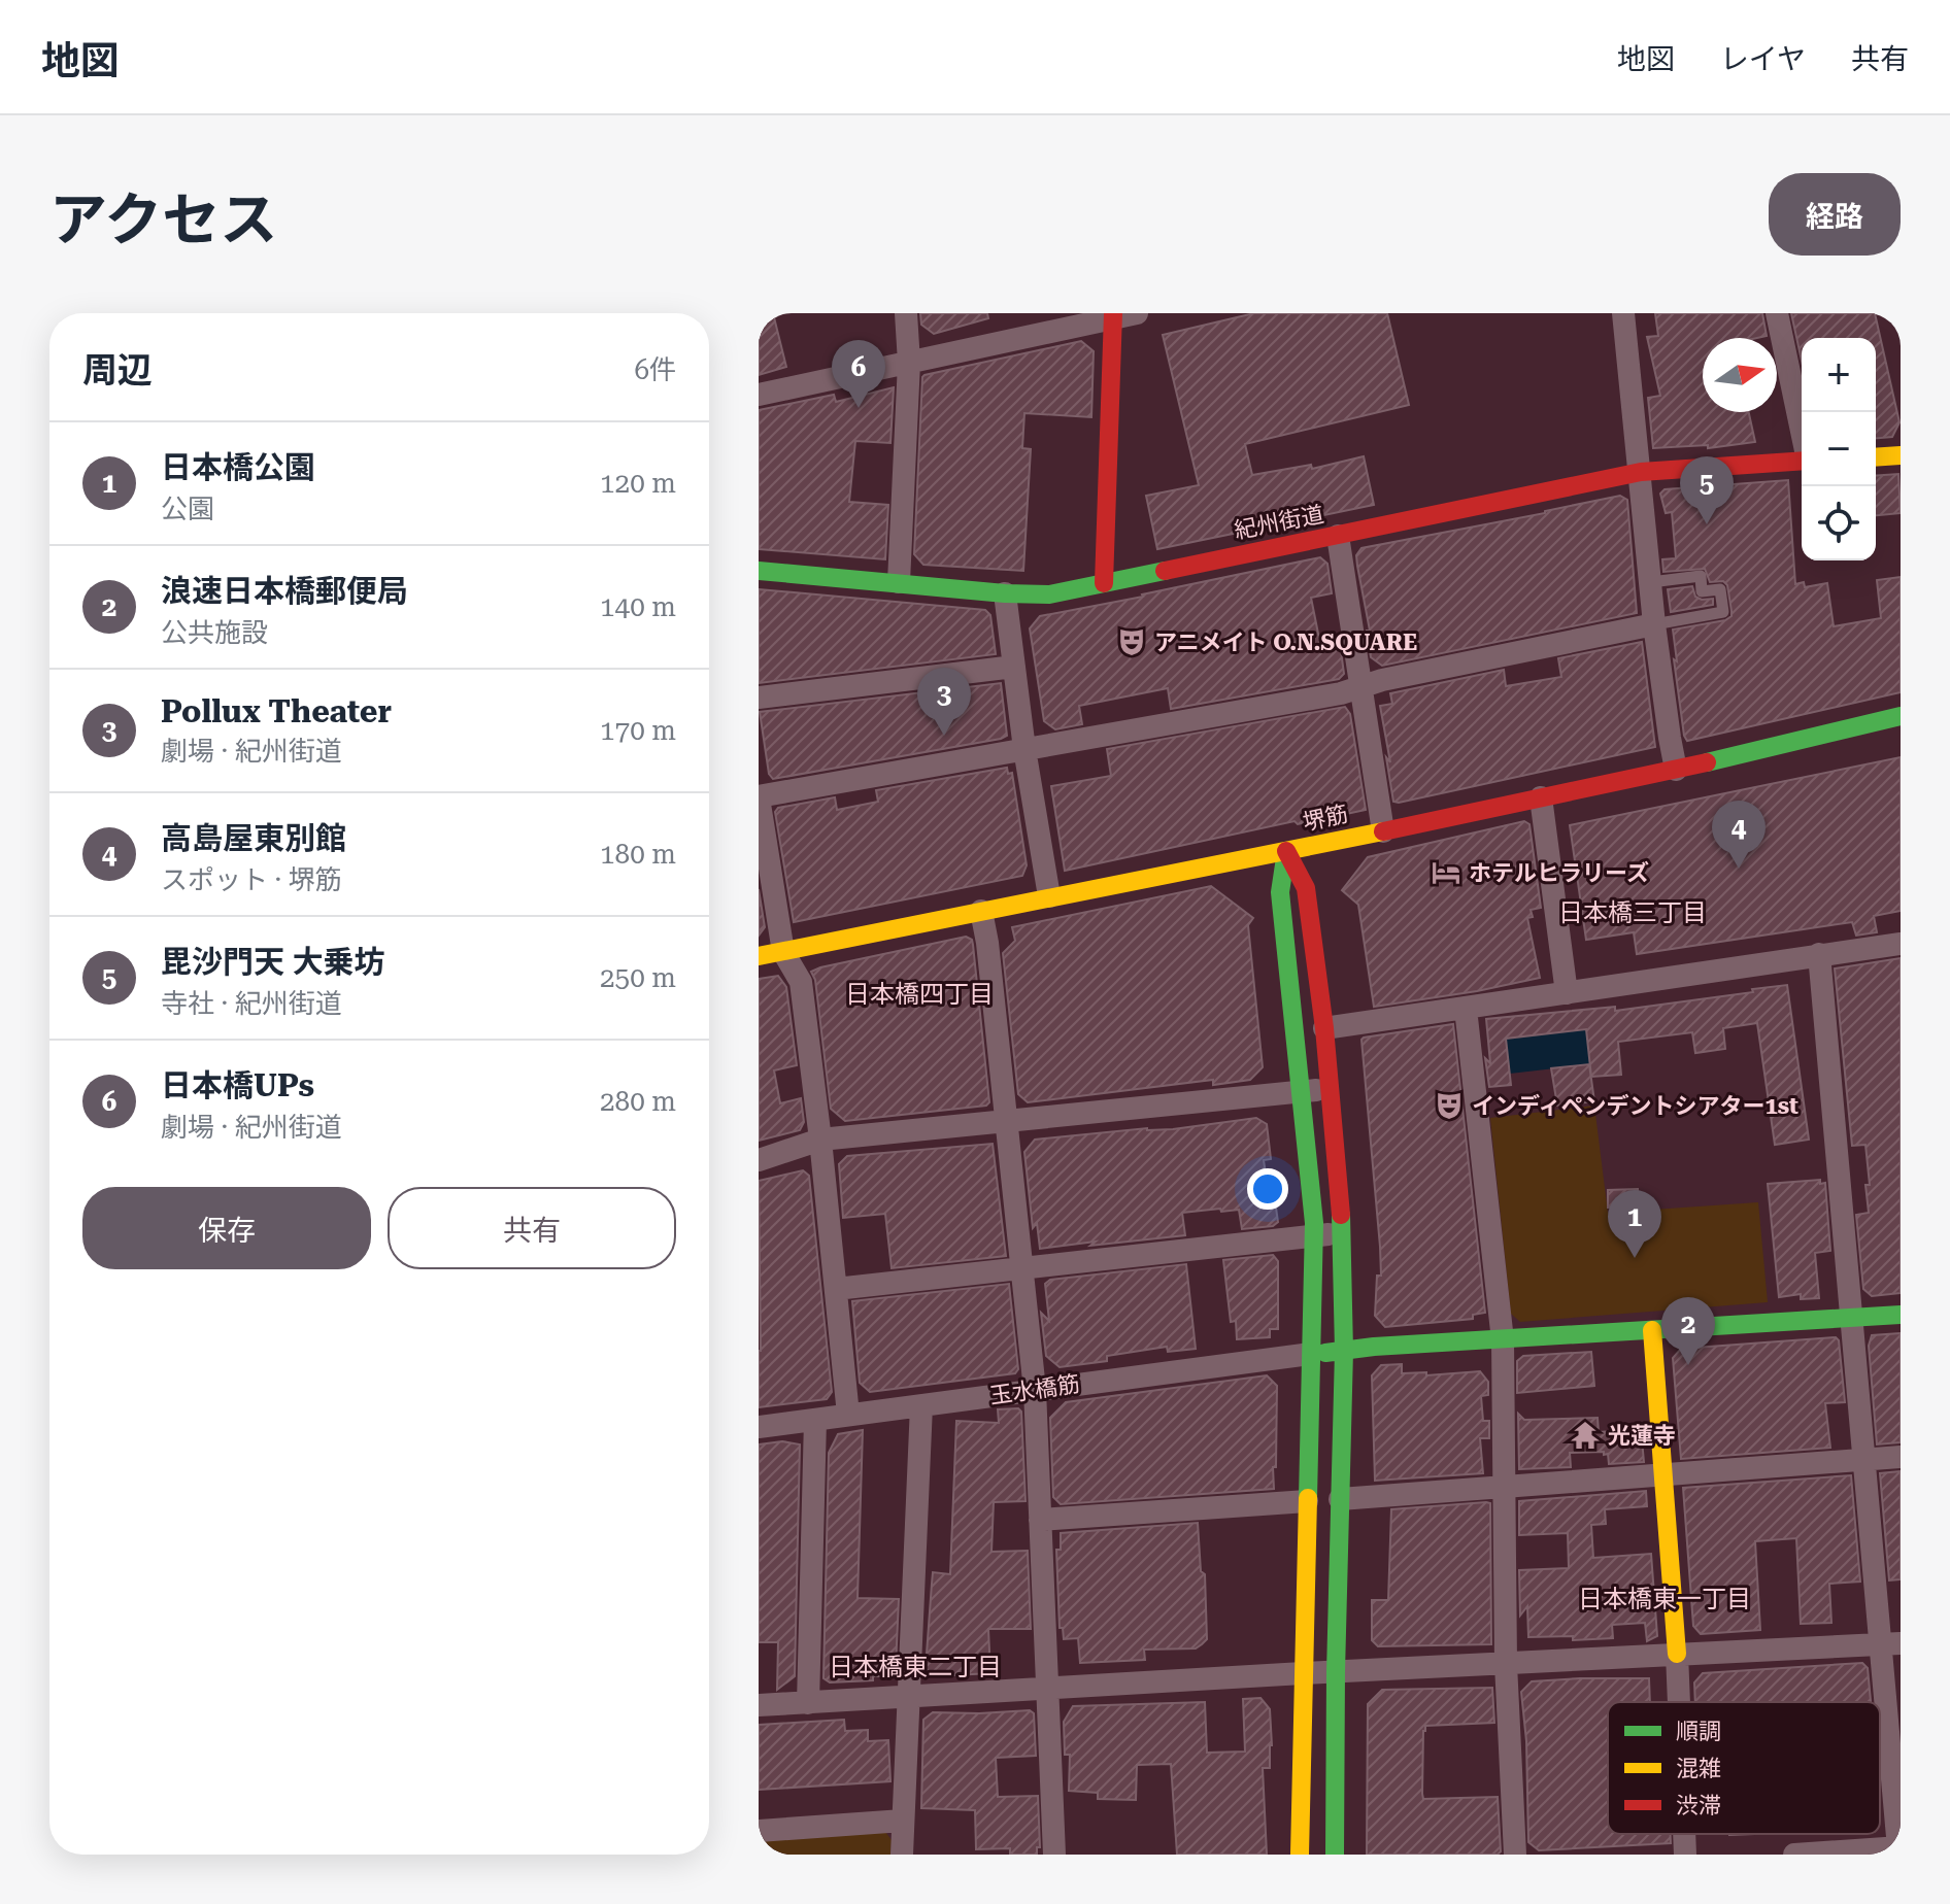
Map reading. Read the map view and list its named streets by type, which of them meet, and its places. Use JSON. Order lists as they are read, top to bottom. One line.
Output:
{"streets":{"street":["紀州街道","堺筋","玉水橋筋"]},"districts":["日本橋三丁目","日本橋四丁目","日本橋東一丁目","日本橋東二丁目"],"places":{"theatre":["アニメイト O.N.SQUARE","インディペンデントシアター1st"],"hotel":["ホテルヒラリーズ"],"temple":["光蓮寺"]},"legend":["順調","混雑","渋滞"],"north":"right","page":{"header":"地図","nav":["地図","レイヤ","共有"],"title":"アクセス","buttons":["経路",["保存","共有"]],"heading":["周辺","6件"],"map_buttons":["+","−"],"pins":["6","5","3","4","1","2"],"list":[{"mark":"1","name":"日本橋公園","note":"公園","value":"120 m"},{"mark":"2","name":"浪速日本橋郵便局","note":"公共施設","value":"140 m"},{"mark":"3","name":"Pollux Theater","note":"劇場 · 紀州街道","value":"170 m"},{"mark":"4","name":"高島屋東別館","note":"スポット · 堺筋","value":"180 m"},{"mark":"5","name":"毘沙門天 大乗坊","note":"寺社 · 紀州街道","value":"250 m"},{"mark":"6","name":"日本橋UPs","note":"劇場 · 紀州街道","value":"280 m"}]}}
